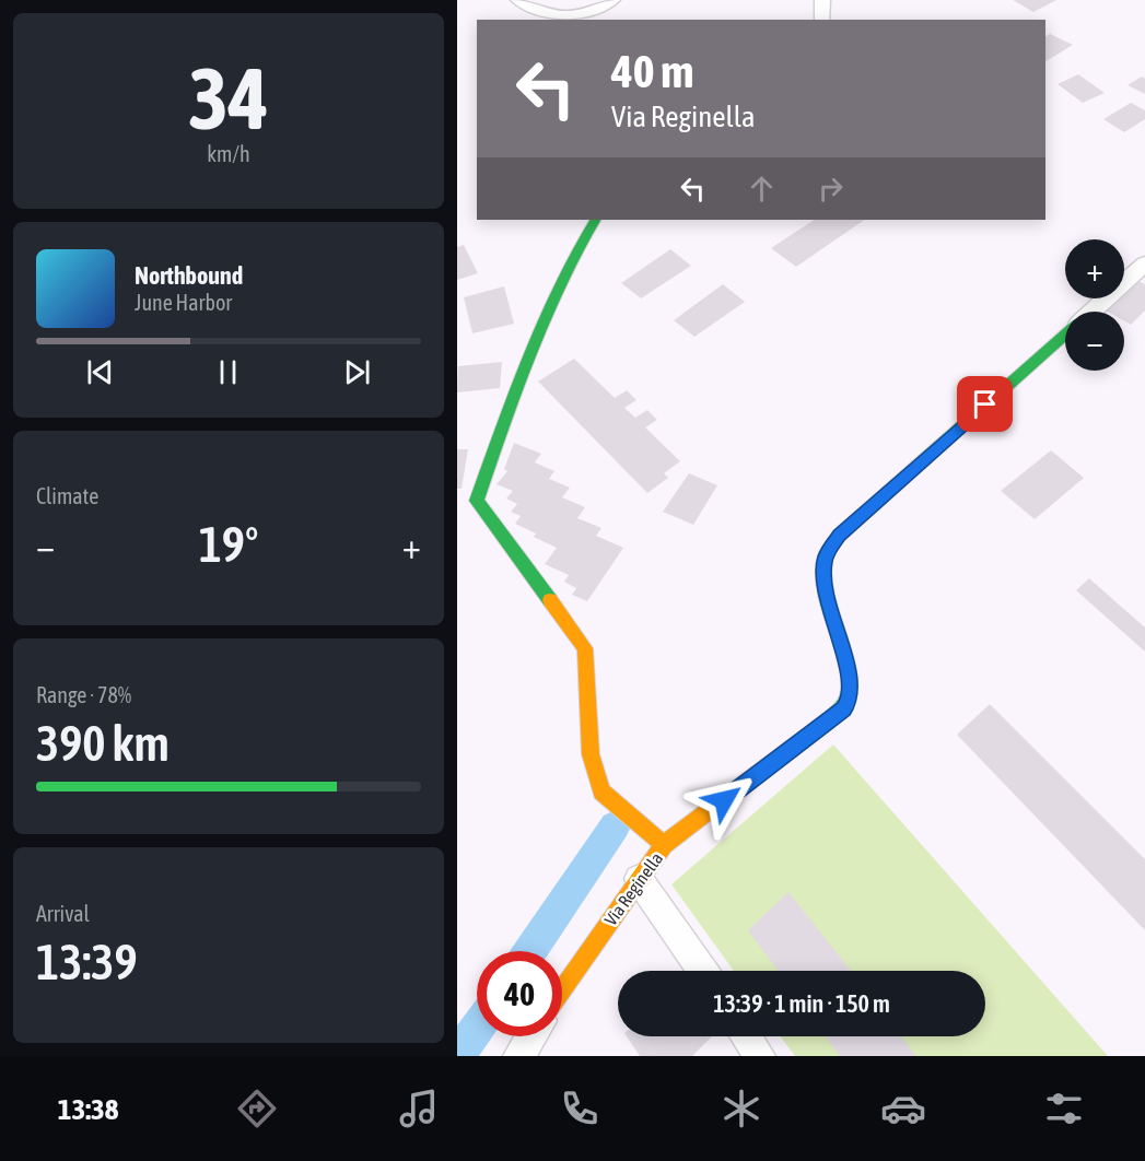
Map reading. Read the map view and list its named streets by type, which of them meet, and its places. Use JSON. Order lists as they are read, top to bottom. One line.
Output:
{"streets":{"street":["Via Reginella"]},"page":{"tile":[["34","km/h"],"Climate",["Range · 78%","390 km"],["Arrival","13:39"]],"turn":["40 m","Via Reginella"],"map_buttons":["+","−"],"song":["Northbound","June Harbor"],"heat":["−","19°","+"],"limit":"40","trip":"13:39 · 1 min · 150 m","tabs":"13:38"}}
